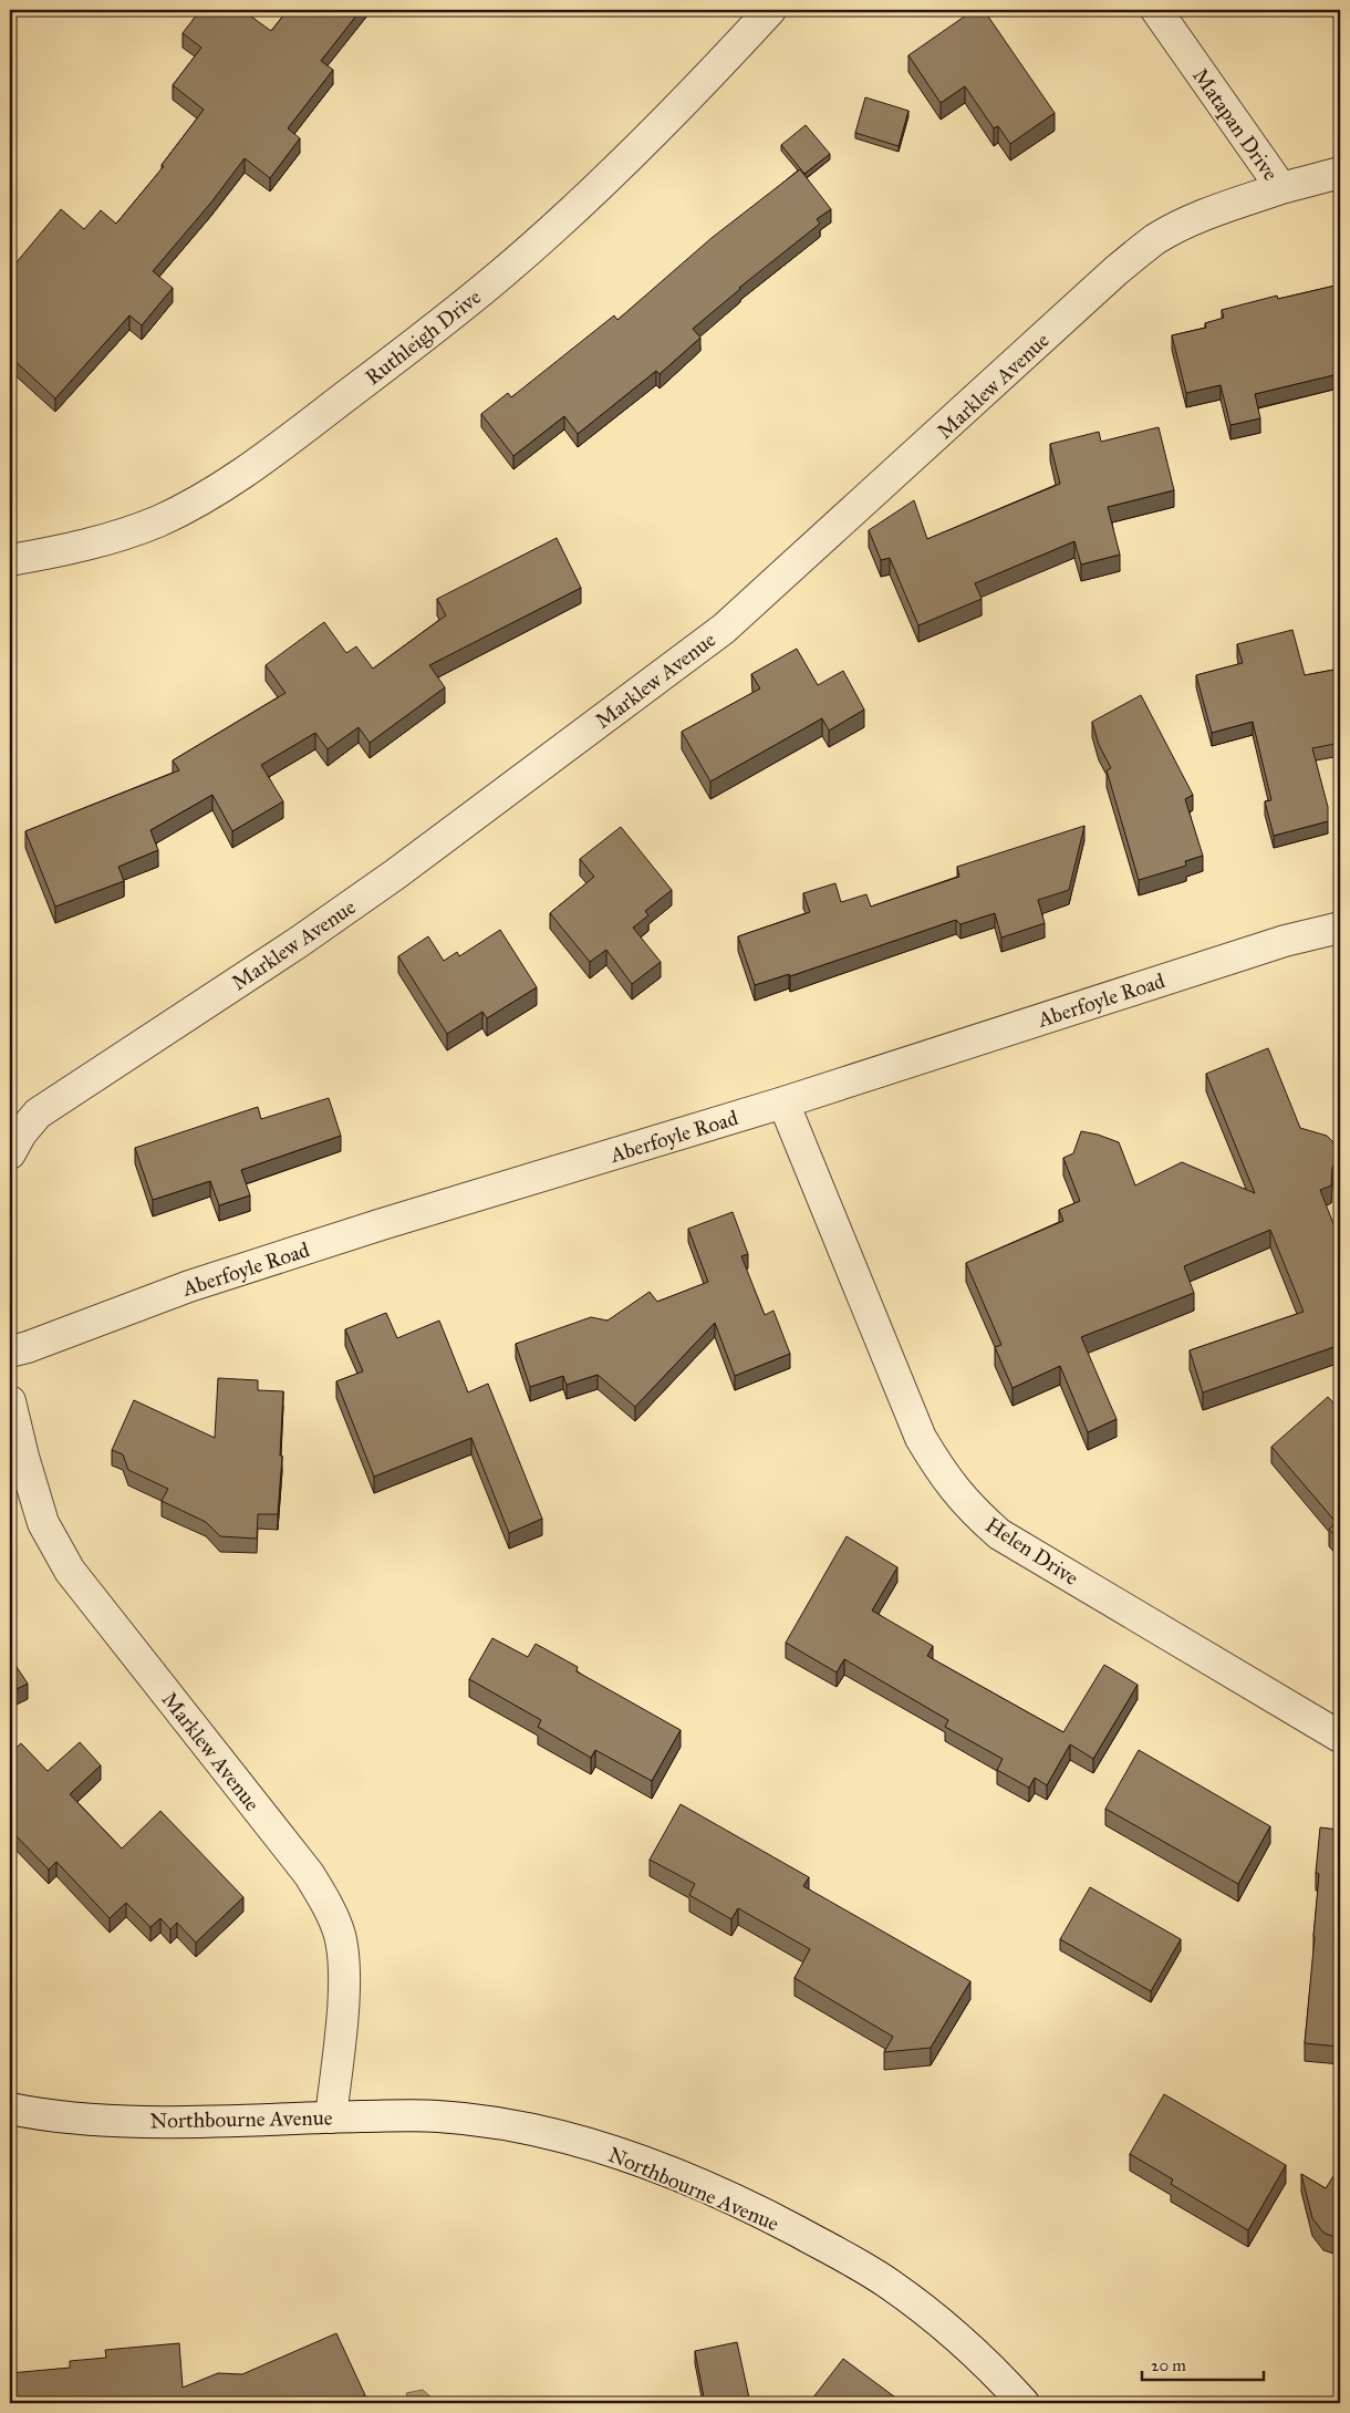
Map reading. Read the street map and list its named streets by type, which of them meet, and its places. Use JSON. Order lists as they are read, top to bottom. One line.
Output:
{"streets":{"street":["Matapan Drive","Ruthleigh Drive","Marklew Avenue","Aberfoyle Road","Helen Drive","Northbourne Avenue"]},"crossings":[["Matapan Drive","Marklew Avenue"],["Marklew Avenue","Northbourne Avenue"],["Aberfoyle Road","Helen Drive"]],"scale_bar":"20 m"}
